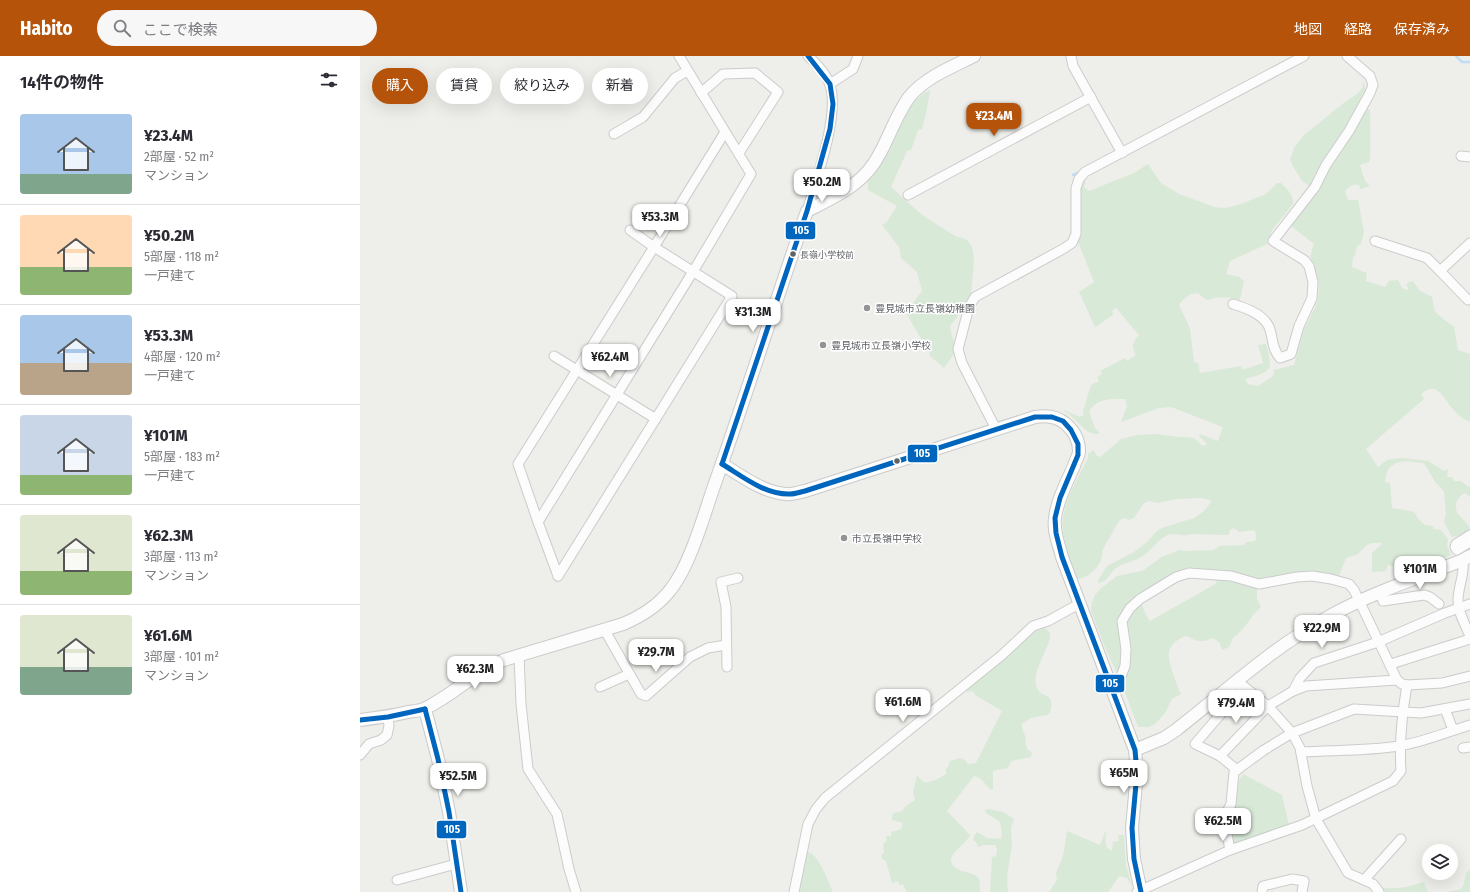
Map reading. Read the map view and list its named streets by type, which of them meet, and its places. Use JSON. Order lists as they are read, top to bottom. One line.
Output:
{"places":["長嶺小学校前","豊見城市立長嶺幼稚園","豊見城市立長嶺小学校","市立長嶺中学校"],"lines":["transit line 105"],"page":{"header":"Habito","search":"ここで検索","nav":["地図","経路","保存済み"],"heading":"14件の物件","chip":["購入","賃貸","絞り込み","新着"],"price":["¥23.4M","¥50.2M","¥53.3M","¥31.3M","¥62.4M","¥101M","¥22.9M","¥29.7M","¥62.3M","¥61.6M","¥79.4M","¥65M","¥52.5M","¥62.5M"],"list":[{"name":"¥23.4M","note":"2部屋 · 52 m² · マンション"},{"name":"¥50.2M","note":"5部屋 · 118 m² · 一戸建て"},{"name":"¥53.3M","note":"4部屋 · 120 m² · 一戸建て"},{"name":"¥101M","note":"5部屋 · 183 m² · 一戸建て"},{"name":"¥62.3M","note":"3部屋 · 113 m² · マンション"},{"name":"¥61.6M","note":"3部屋 · 101 m² · マンション"}]}}
